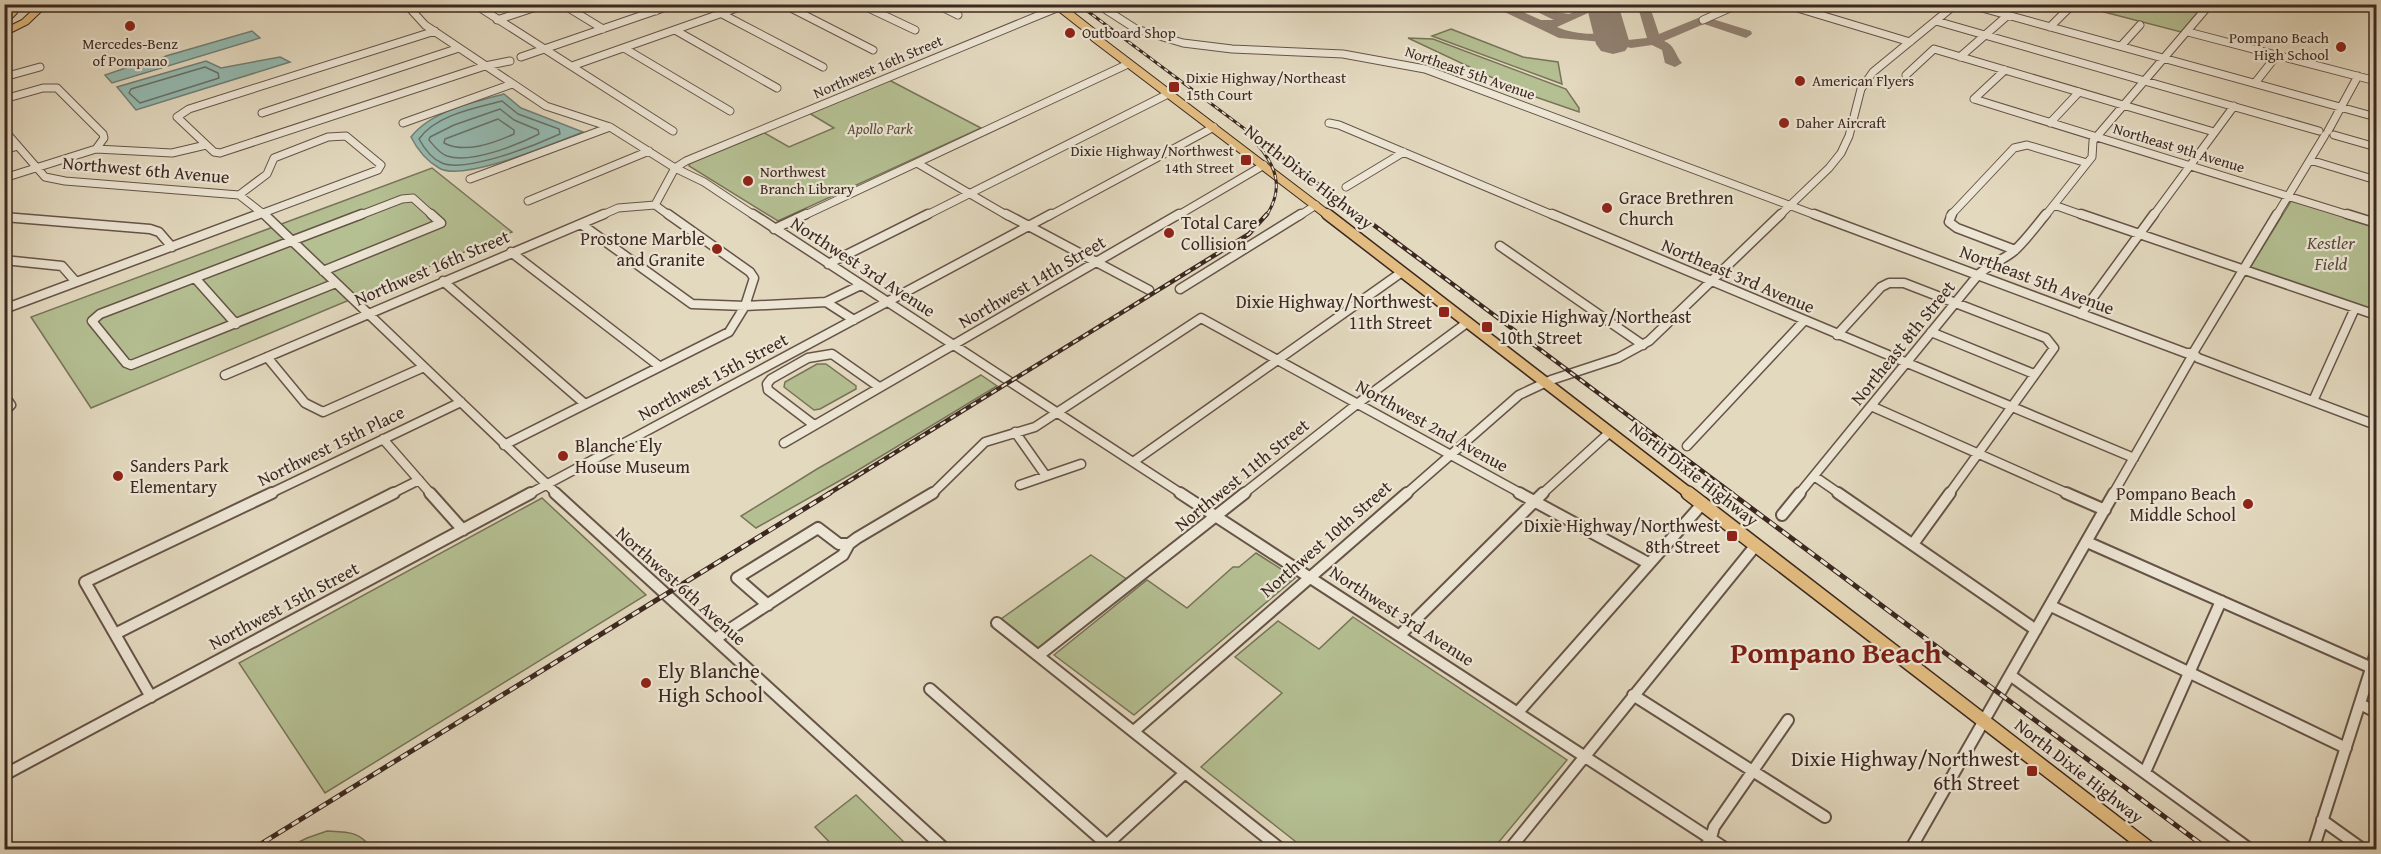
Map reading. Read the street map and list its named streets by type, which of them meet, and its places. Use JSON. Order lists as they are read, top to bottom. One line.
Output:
{"streets":{"main road":["North Dixie Highway"],"street":["Northwest 16th Street","Northeast 5th Avenue","Northeast 9th Avenue","Northwest 6th Avenue","Northwest 3rd Avenue","Northeast 3rd Avenue","Northwest 14th Street","Northeast 8th Street","Northwest 15th Street","Northwest 2nd Avenue","Northwest 15th Place","Northwest 11th Street","Northwest 10th Street"]},"crossings":[["Northwest 16th Street","Northwest 6th Avenue"],["Northwest 16th Street","North Dixie Highway"],["Northwest 16th Street","Northwest 3rd Avenue"],["Northeast 5th Avenue","Northeast 8th Street"],["Northeast 5th Avenue","Northwest 10th Street"],["Northeast 9th Avenue","Northeast 8th Street"],["Northwest 6th Avenue","Northwest 15th Street"],["Northwest 6th Avenue","Northwest 15th Place"],["North Dixie Highway","Northwest 14th Street"],["North Dixie Highway","Northwest 15th Street"],["North Dixie Highway","Northwest 11th Street"],["North Dixie Highway","Northwest 10th Street"],["Northwest 3rd Avenue","Northwest 14th Street"],["Northwest 3rd Avenue","Northwest 15th Street"],["Northwest 3rd Avenue","Northwest 2nd Avenue"],["Northwest 3rd Avenue","Northwest 11th Street"],["Northwest 3rd Avenue","Northwest 10th Street"],["Northeast 3rd Avenue","Northeast 8th Street"],["Northeast 3rd Avenue","Northwest 10th Street"],["Northwest 2nd Avenue","Northwest 11th Street"],["Northwest 2nd Avenue","Northwest 10th Street"]],"districts":["Pompano Beach"],"parks":["Apollo Park","Kestler Field"],"places":{"other":["Mercedes-Benz of Pompano","Outboard Shop","Pompano Beach High School","American Flyers","Daher Aircraft","Northwest Branch Library","Grace Brethren Church","Total Care Collision","Prostone Marble and Granite","Blanche Ely House Museum","Sanders Park Elementary","Pompano Beach Middle School","Ely Blanche High School"],"transit":["Dixie Highway/Northeast 15th Court","Dixie Highway/Northwest 14th Street","Dixie Highway/Northwest 11th Street","Dixie Highway/Northeast 10th Street","Dixie Highway/Northwest 8th Street","Dixie Highway/Northwest 6th Street"]}}
